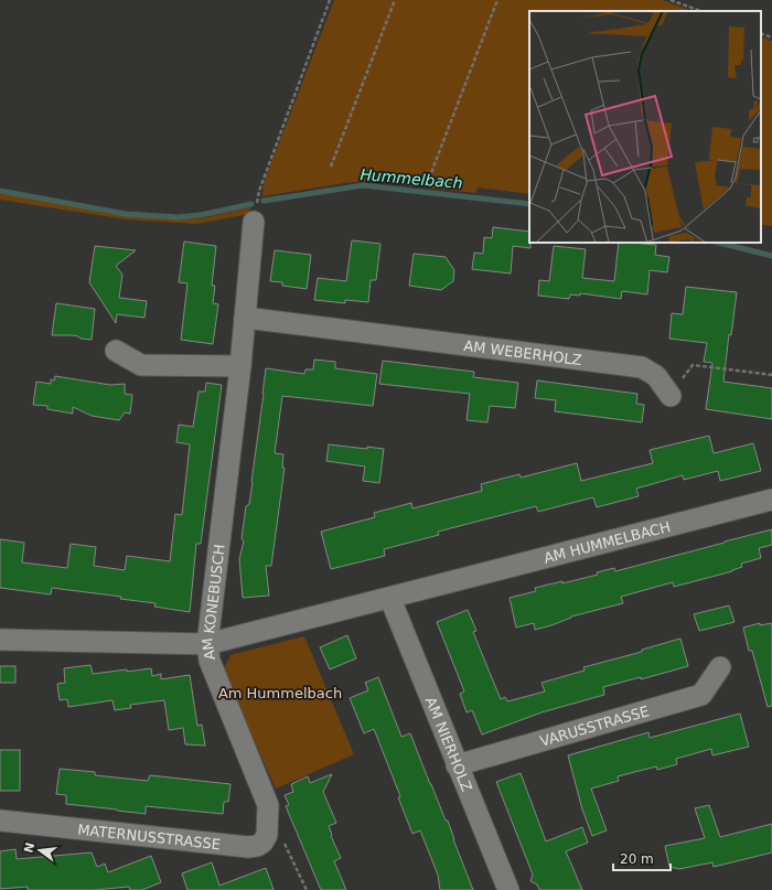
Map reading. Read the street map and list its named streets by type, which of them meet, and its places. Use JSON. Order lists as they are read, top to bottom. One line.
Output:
{"streets":{"street":["AM WEBERHOLZ","AM HUMMELBACH","AM KONEBUSCH","VARUSSTRASSE","AM NIERHOLZ","MATERNUSSTRASSE"]},"crossings":[["AM WEBERHOLZ","AM KONEBUSCH"],["AM HUMMELBACH","AM KONEBUSCH"],["AM HUMMELBACH","AM NIERHOLZ"],["AM KONEBUSCH","MATERNUSSTRASSE"],["VARUSSTRASSE","AM NIERHOLZ"]],"water":["Hummelbach"],"parks":["Am Hummelbach"],"scale_bar":"20 m","north":"left"}
